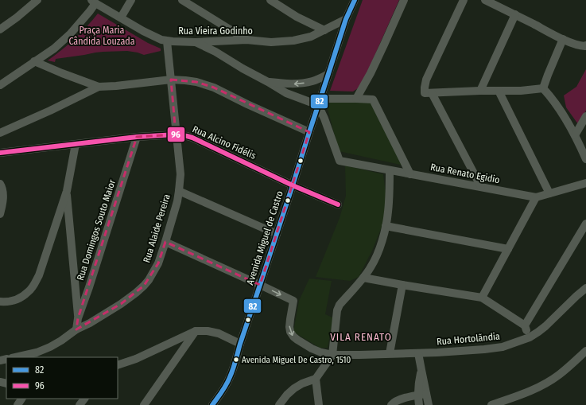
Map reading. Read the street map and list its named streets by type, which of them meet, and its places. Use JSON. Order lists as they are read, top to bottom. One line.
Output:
{"streets":{"street":["Rua Vieira Godinho","Rua Alcino Fidélis","Rua Renato Egidio","Rua Alaide Pereira","Rua Domingos Souto Maior","Avenida Miguel de Castro","Rua Hortolãndia"]},"crossings":[["Rua Vieira Godinho","Rua Alaide Pereira"],["Rua Vieira Godinho","Avenida Miguel de Castro"],["Rua Alcino Fidélis","Rua Alaide Pereira"],["Rua Alcino Fidélis","Rua Domingos Souto Maior"],["Rua Alcino Fidélis","Avenida Miguel de Castro"],["Rua Renato Egidio","Avenida Miguel de Castro"],["Rua Alaide Pereira","Rua Domingos Souto Maior"],["Avenida Miguel de Castro","Rua Hortolãndia"]],"districts":["VILA RENATO"],"parks":["Praça Maria Cândida Louzada"],"places":["Avenida Miguel De Castro, 1510"],"lines":["transit line 82","transit line 96"],"legend":["82","96"]}
